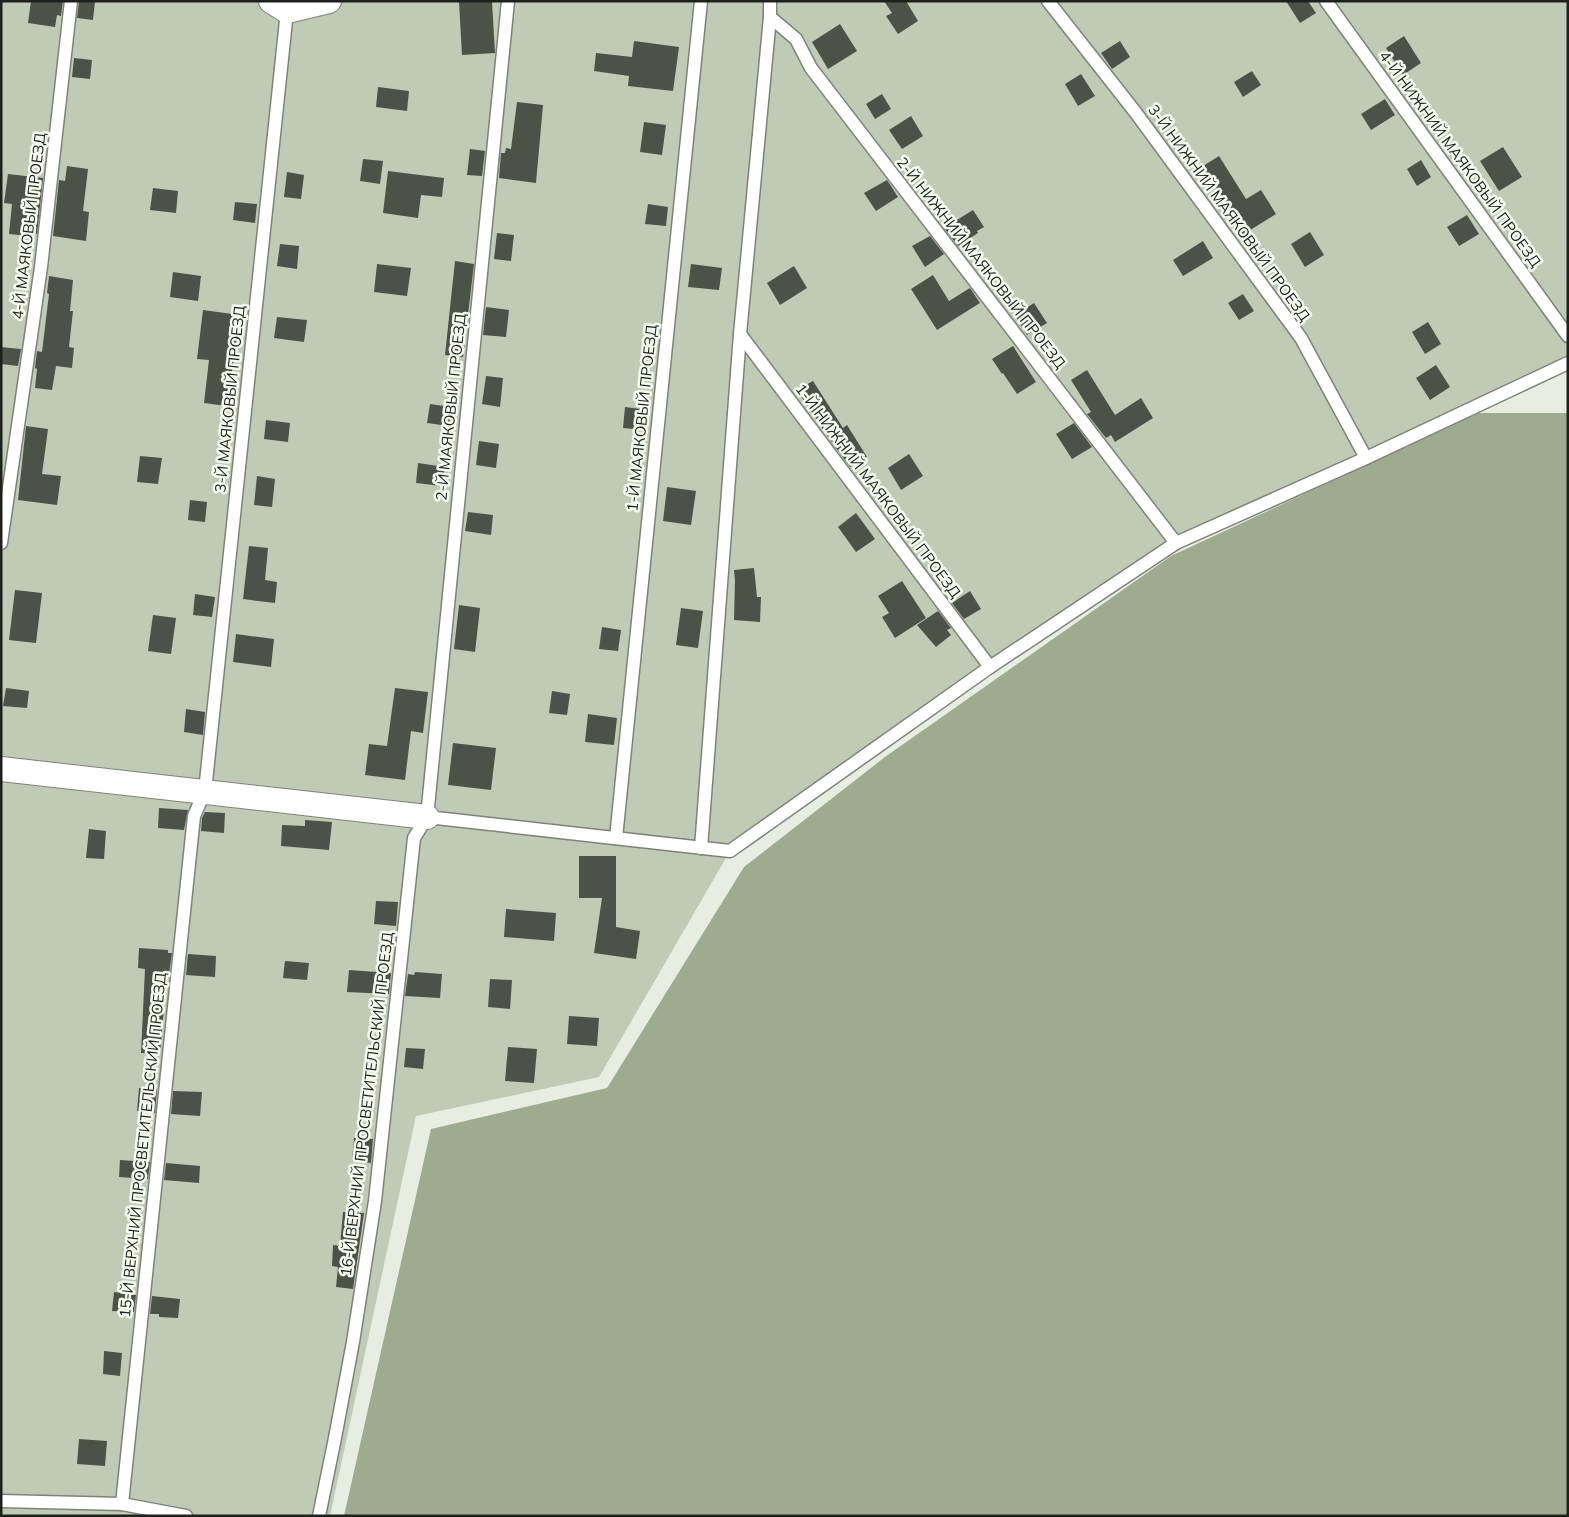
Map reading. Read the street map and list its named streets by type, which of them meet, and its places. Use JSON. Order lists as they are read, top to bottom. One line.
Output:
{"streets":{"lane":["4-Й НИЖНИЙ МАЯКОВЫЙ ПРОЕЗД","3-Й НИЖНИЙ МАЯКОВЫЙ ПРОЕЗД","4-Й МАЯКОВЫЙ ПРОЕЗД","2-Й НИЖНИЙ МАЯКОВЫЙ ПРОЕЗД","3-Й МАЯКОВЫЙ ПРОЕЗД","2-Й МАЯКОВЫЙ ПРОЕЗД","1-Й МАЯКОВЫЙ ПРОЕЗД","1-Й НИЖНИЙ МАЯКОВЫЙ ПРОЕЗД","16-Й ВЕРХНИЙ ПРОСВЕТИТЕЛЬСКИЙ ПРОЕЗД","15-Й ВЕРХНИЙ ПРОСВЕТИТЕЛЬСКИЙ ПРОЕЗД"]},"crossings":[["3-Й МАЯКОВЫЙ ПРОЕЗД","15-Й ВЕРХНИЙ ПРОСВЕТИТЕЛЬСКИЙ ПРОЕЗД"],["2-Й МАЯКОВЫЙ ПРОЕЗД","16-Й ВЕРХНИЙ ПРОСВЕТИТЕЛЬСКИЙ ПРОЕЗД"]]}
